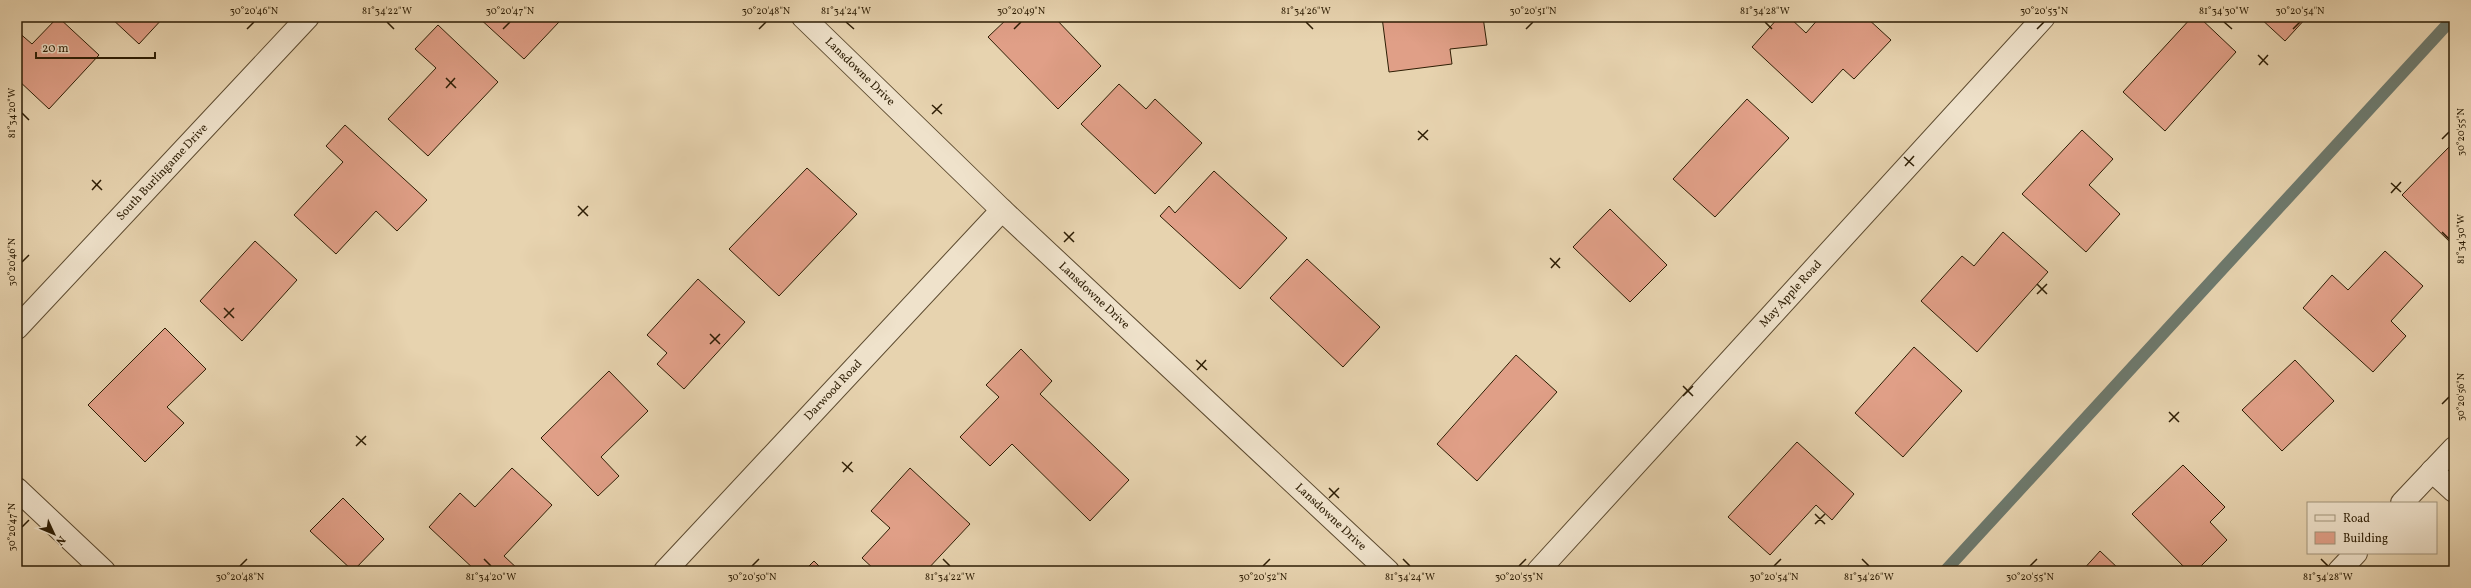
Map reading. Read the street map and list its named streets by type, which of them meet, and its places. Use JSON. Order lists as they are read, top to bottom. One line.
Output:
{"streets":{"street":["Lansdowne Drive","South Burlingame Drive","May Apple Road","Darwood Road"]},"crossings":[["Lansdowne Drive","Darwood Road"]],"legend":["Road","Building"],"scale_bar":"20 m","north":"bottom right","coordinates":["30°20'46\"N","81°34'22\"W","30°20'47\"N","30°20'48\"N","81°34'24\"W","30°20'49\"N","81°34'26\"W","30°20'51\"N","81°34'28\"W","30°20'53\"N","81°34'30\"W","30°20'54\"N","81°34'20\"W","30°20'55\"N","30°20'56\"N","30°20'50\"N","30°20'52\"N"]}
